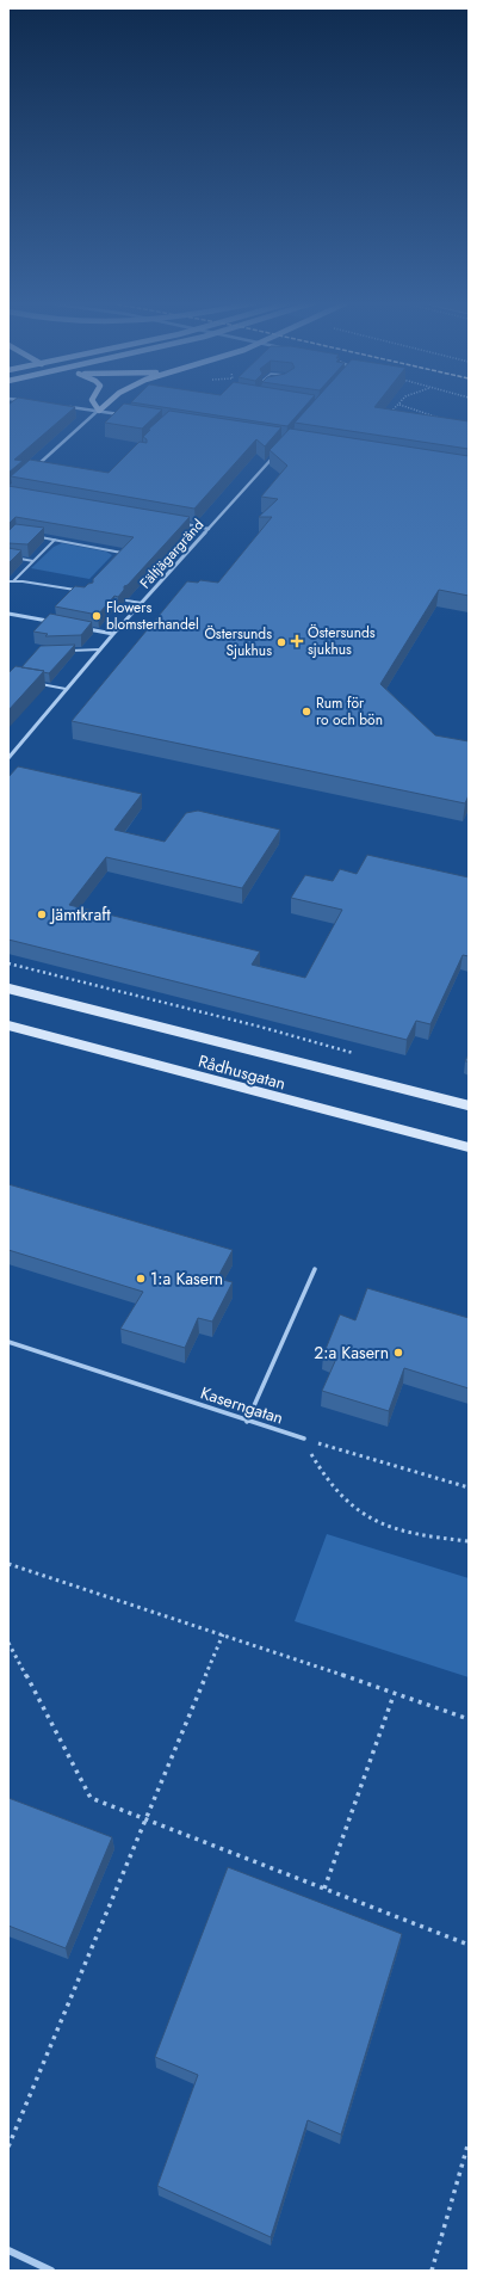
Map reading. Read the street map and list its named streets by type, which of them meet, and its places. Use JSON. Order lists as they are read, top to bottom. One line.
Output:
{"streets":{"main road":["Rådhusgatan"],"street":["Fältjägargränd"],"lane":["Kaserngatan"]},"places":{"other":["Flowers blomsterhandel","Östersunds Sjukhus","Rum för ro och bön","Jämtkraft","1:a Kasern","2:a Kasern"],"health":["Östersunds sjukhus"]}}
